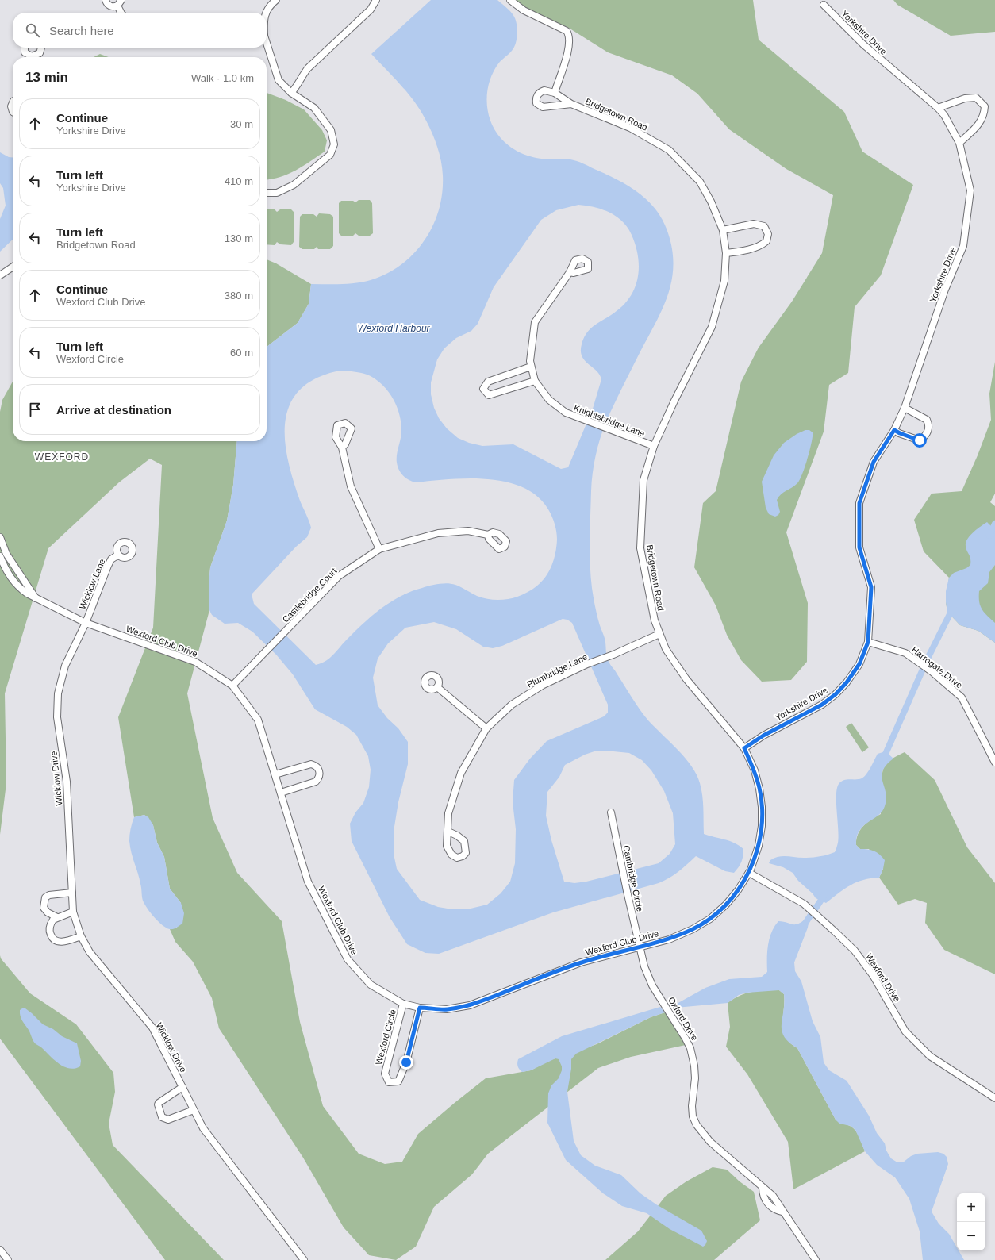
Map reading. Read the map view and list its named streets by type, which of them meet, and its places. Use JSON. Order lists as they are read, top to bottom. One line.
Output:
{"streets":{"street":["Yorkshire Drive","Bridgetown Road","Knightsbridge Lane","Wicklow Lane","Castlebridge Court","Wexford Club Drive","Harrogate Drive","Plumbridge Lane","Wicklow Drive","Cambridge Circle","Wexford Drive","Oxford Drive","Wexford Circle"]},"crossings":[["Yorkshire Drive","Bridgetown Road"],["Yorkshire Drive","Harrogate Drive"],["Bridgetown Road","Knightsbridge Lane"],["Bridgetown Road","Wexford Club Drive"],["Bridgetown Road","Plumbridge Lane"],["Bridgetown Road","Wexford Drive"],["Wicklow Lane","Wexford Club Drive"],["Wicklow Lane","Wicklow Drive"],["Castlebridge Court","Wexford Club Drive"],["Wexford Club Drive","Wicklow Drive"],["Wexford Club Drive","Cambridge Circle"],["Wexford Club Drive","Wexford Drive"],["Wexford Club Drive","Oxford Drive"],["Wexford Club Drive","Wexford Circle"],["Cambridge Circle","Oxford Drive"]],"districts":["WEXFORD"],"water":["Wexford Harbour"],"page":{"search":"Search here","heading":["13 min","Walk · 1.0 km"],"list":[["Continue","Yorkshire Drive","30 m"],["Turn left","Yorkshire Drive","410 m"],["Turn left","Bridgetown Road","130 m"],["Continue","Wexford Club Drive","380 m"],["Turn left","Wexford Circle","60 m"],"Arrive at destination"],"map_buttons":["+","−"]}}
